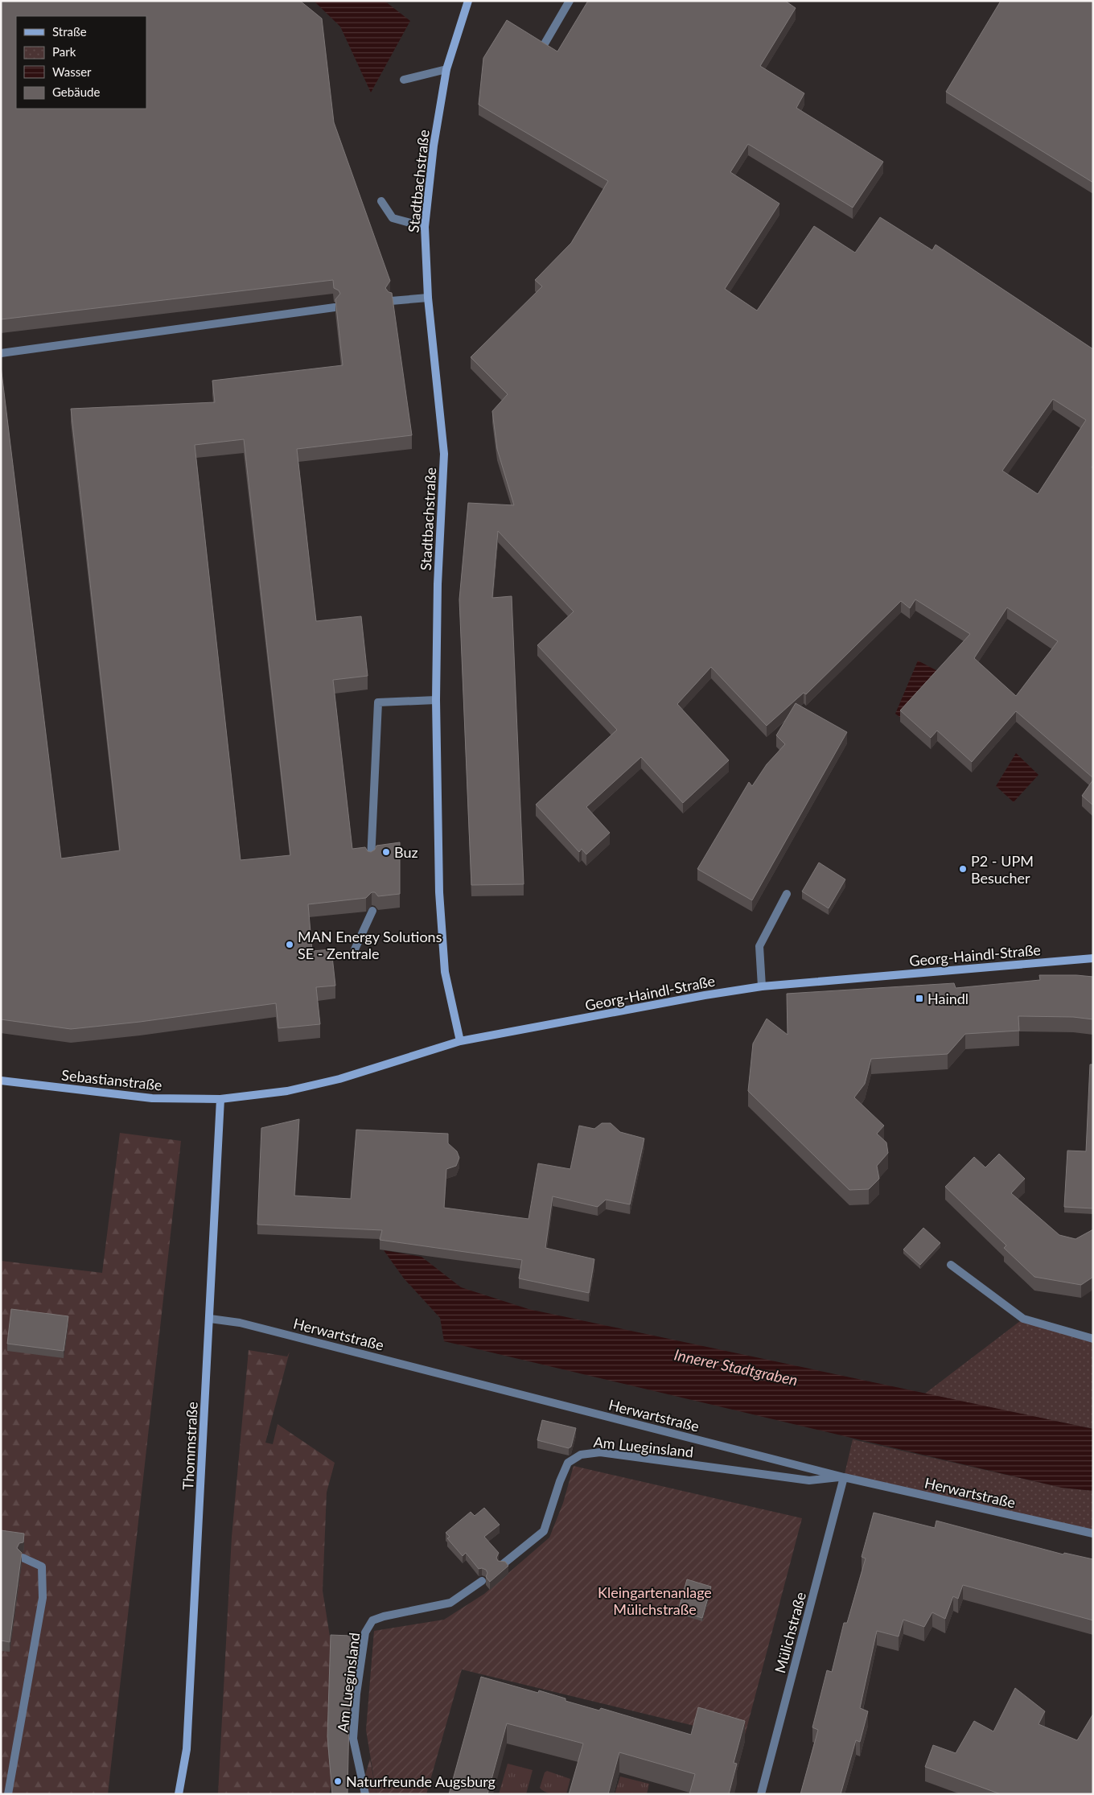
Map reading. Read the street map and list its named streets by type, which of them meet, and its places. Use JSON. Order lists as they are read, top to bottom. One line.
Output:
{"streets":{"main road":["Stadtbachstraße","Georg-Haindl-Straße","Sebastianstraße","Thommstraße"],"street":["Herwartstraße","Am Lueginsland","Mülichstraße"]},"crossings":[["Stadtbachstraße","Georg-Haindl-Straße"],["Georg-Haindl-Straße","Sebastianstraße"],["Georg-Haindl-Straße","Thommstraße"],["Sebastianstraße","Thommstraße"],["Herwartstraße","Thommstraße"],["Herwartstraße","Am Lueginsland"],["Herwartstraße","Mülichstraße"],["Am Lueginsland","Mülichstraße"]],"water":["Innerer Stadtgraben"],"parks":["Kleingartenanlage Mülichstraße"],"places":{"other":["Buz","P2 - UPM Besucher","MAN Energy Solutions SE - Zentrale","Naturfreunde Augsburg"],"transit":["Haindl"]},"legend":["Straße","Park","Wasser","Gebäude"]}
